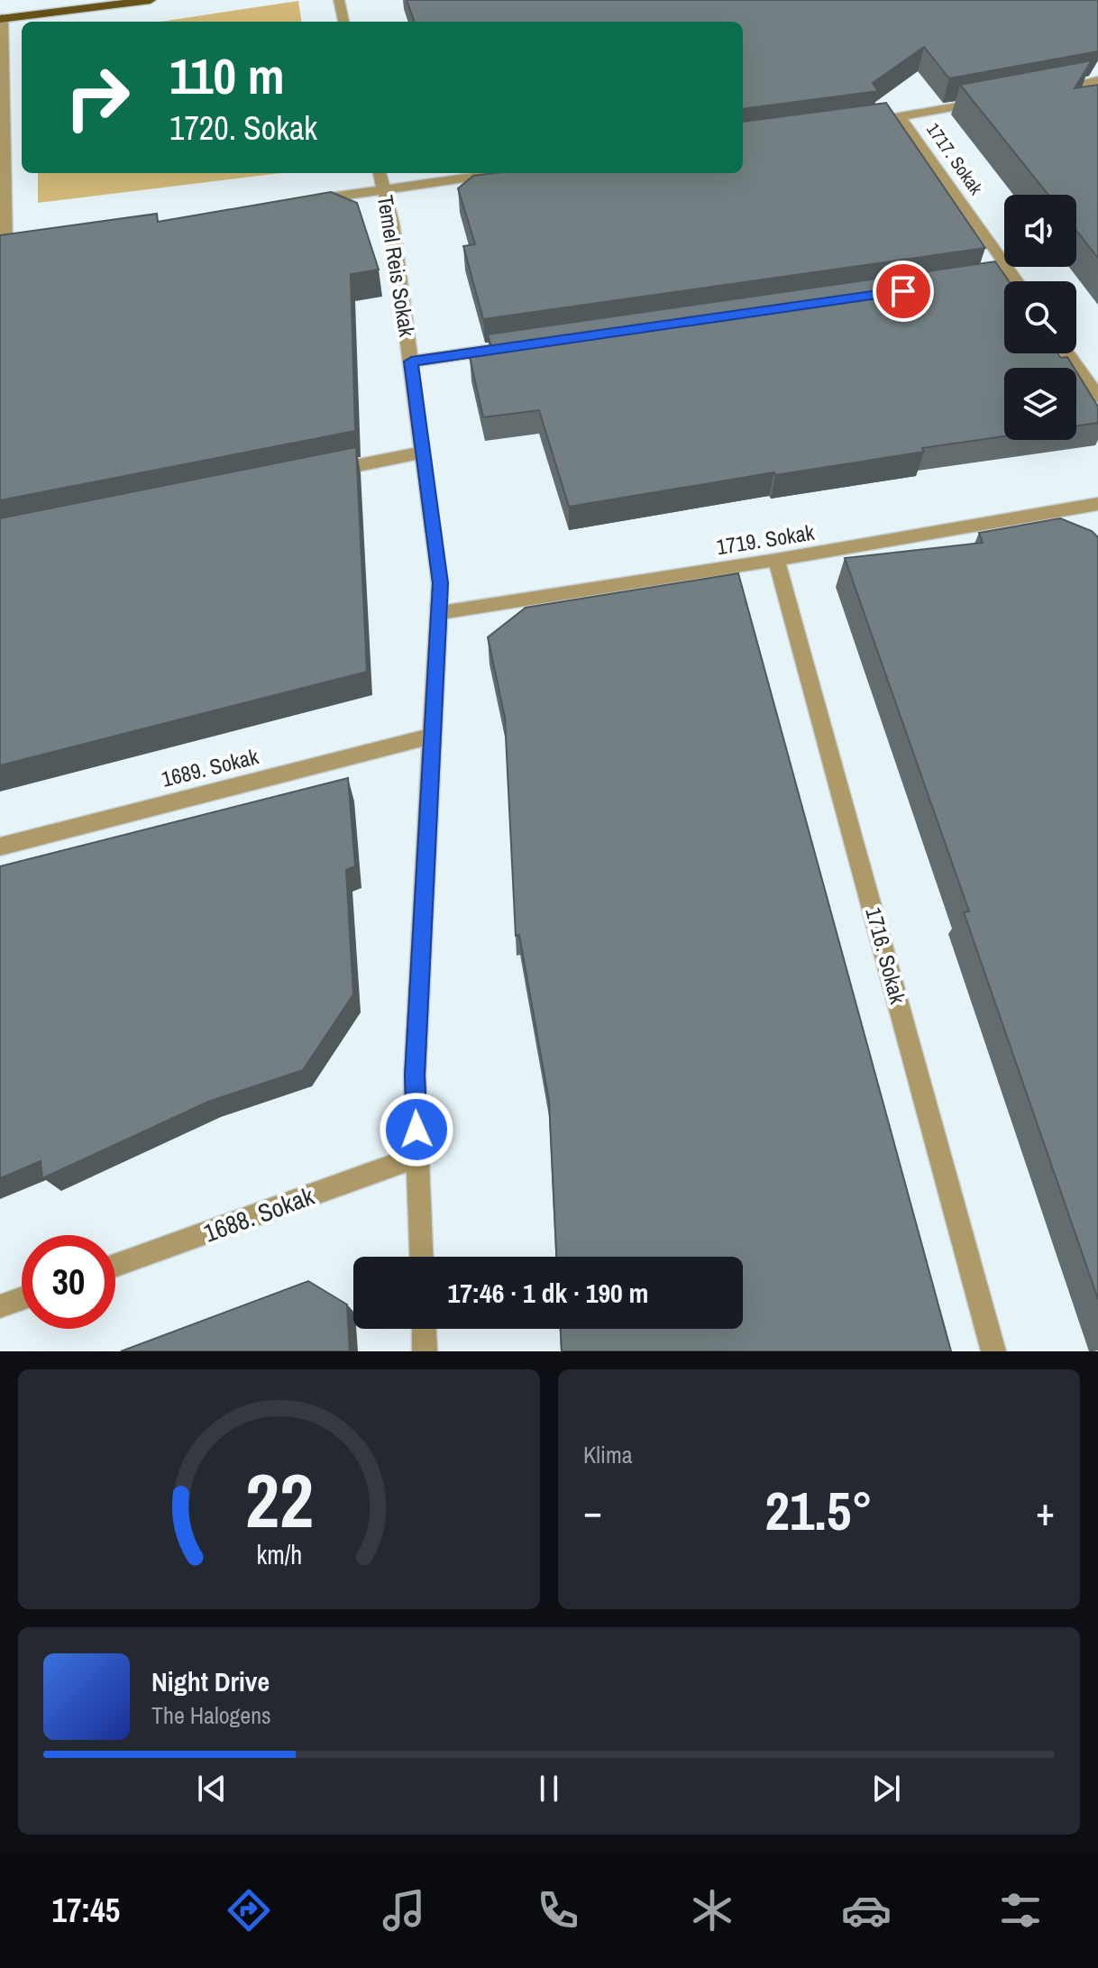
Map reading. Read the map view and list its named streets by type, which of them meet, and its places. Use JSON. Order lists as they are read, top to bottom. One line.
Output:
{"streets":{"street":["1717. Sokak","Temel Reis Sokak","1719. Sokak","1689. Sokak","1716. Sokak","1688. Sokak"]},"crossings":[["Temel Reis Sokak","1719. Sokak"],["Temel Reis Sokak","1689. Sokak"],["Temel Reis Sokak","1688. Sokak"],["1719. Sokak","1716. Sokak"]],"page":{"turn":["110 m","1720. Sokak"],"limit":"30","trip":"17:46 · 1 dk · 190 m","tile":"Klima","heat":["−","21.5°","+"],"song":["Night Drive","The Halogens"],"tabs":"17:45","gauge":["22","km/h"]}}
